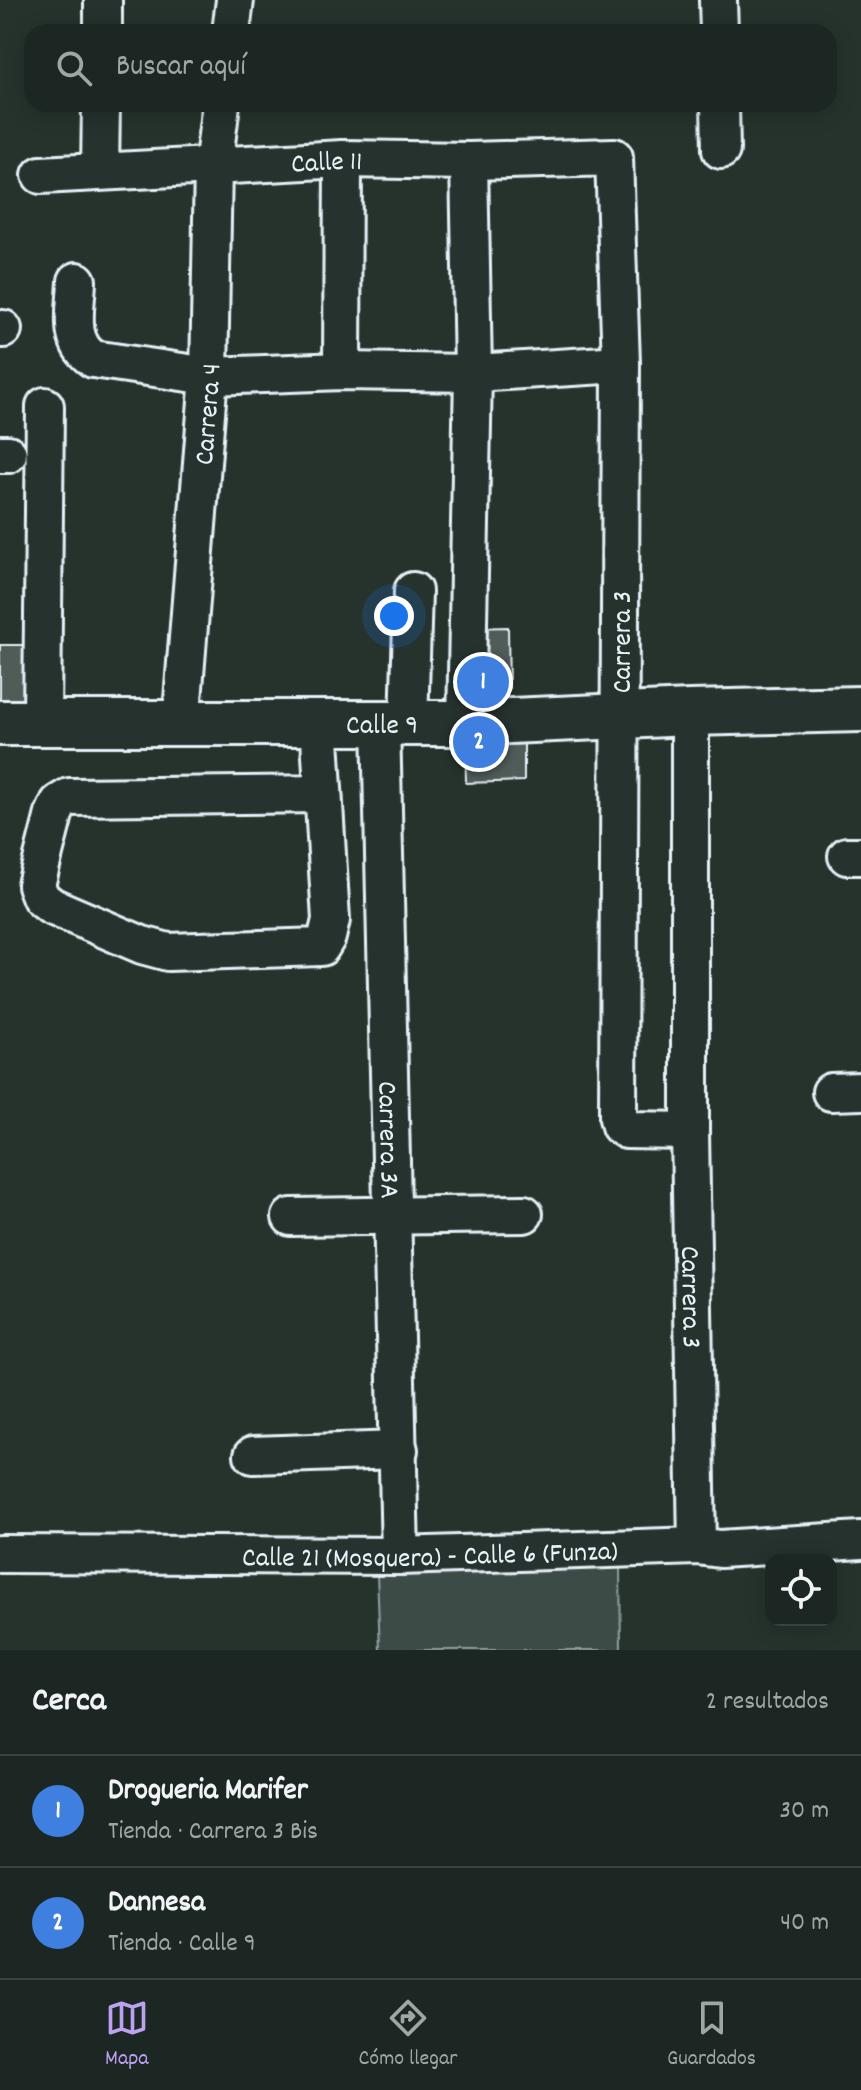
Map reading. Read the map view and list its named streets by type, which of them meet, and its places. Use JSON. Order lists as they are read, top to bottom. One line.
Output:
{"streets":{"main road":["Calle 9"],"street":["Calle 11","Carrera 4","Carrera 3","Carrera 3A","Calle 21 (Mosquera) - Calle 6 (Funza)"]},"crossings":[["Calle 11","Carrera 4"],["Calle 11","Carrera 3"],["Carrera 4","Calle 9"],["Carrera 3","Calle 9"],["Carrera 3","Calle 21 (Mosquera) - Calle 6 (Funza)"],["Calle 9","Carrera 3A"],["Carrera 3A","Calle 21 (Mosquera) - Calle 6 (Funza)"]],"page":{"search":"Buscar aquí","pins":["1","2"],"heading":["Cerca","2 resultados"],"list":[{"mark":"1","name":"Drogueria Marifer","note":"Tienda · Carrera 3 Bis","value":"30 m"},{"mark":"2","name":"Dannesa","note":"Tienda · Calle 9","value":"40 m"}],"nav":["Mapa","Cómo llegar","Guardados"]}}
